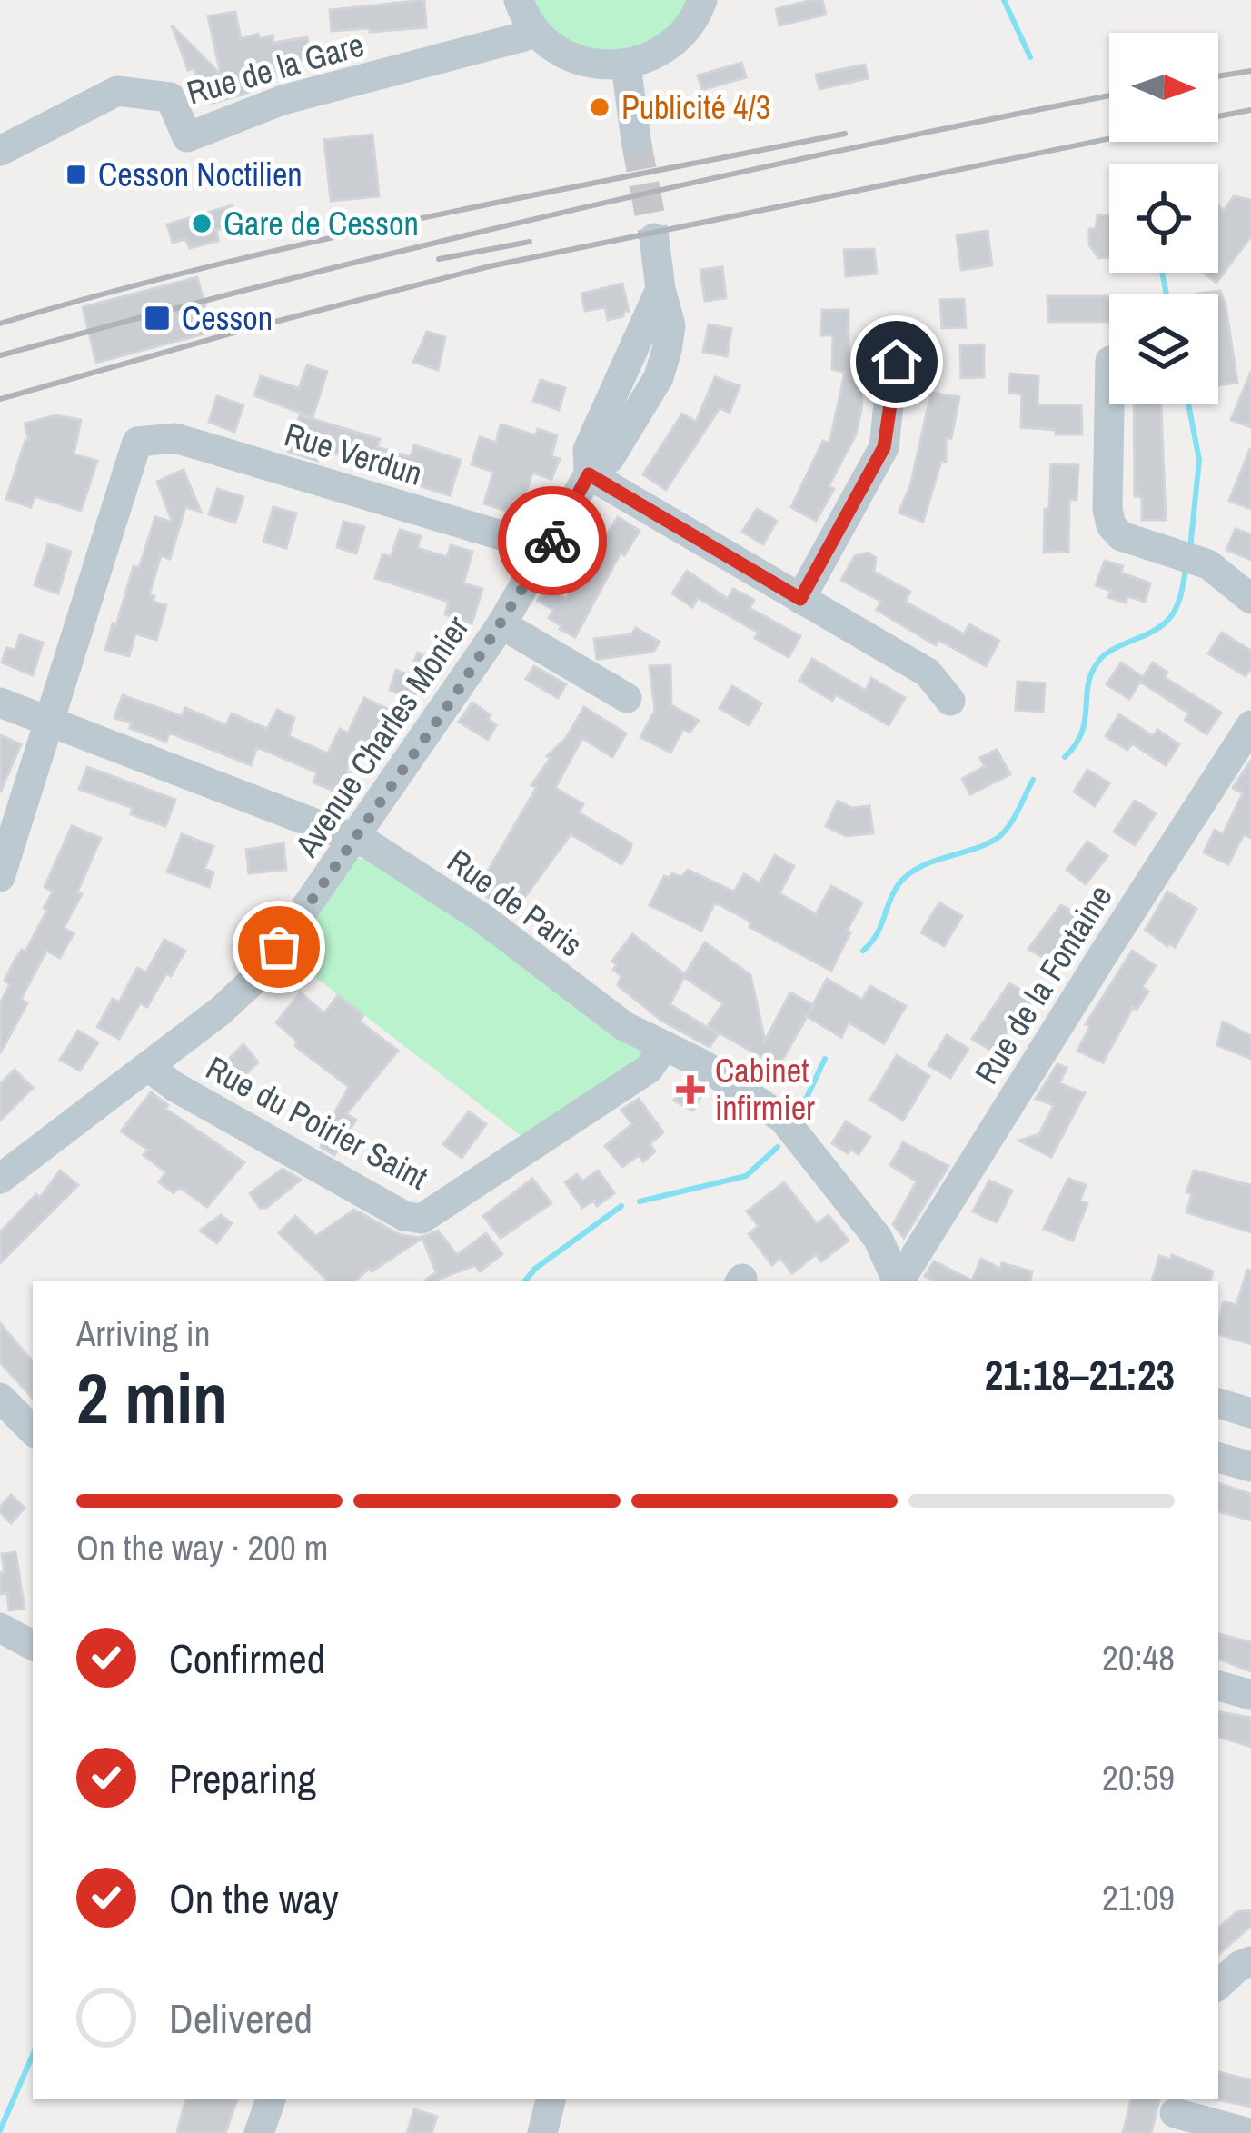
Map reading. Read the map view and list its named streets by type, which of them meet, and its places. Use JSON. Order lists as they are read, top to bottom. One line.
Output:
{"streets":{"street":["Rue de la Gare","Rue Verdun","Avenue Charles Monier","Rue de Paris","Rue de la Fontaine","Rue du Poirier Saint"]},"crossings":[["Rue Verdun","Avenue Charles Monier"],["Rue Verdun","Rue de Paris"],["Avenue Charles Monier","Rue de Paris"],["Avenue Charles Monier","Rue du Poirier Saint"],["Rue de Paris","Rue du Poirier Saint"]],"places":{"other":["Publicité 4/3","Gare de Cesson"],"transit":["Cesson Noctilien","Cesson"],"health":["Cabinet infirmier"]},"north":"right","page":{"heading":["2 min","Arriving in","21:18–21:23"],"bar":"On the way · 200 m","list":[["Confirmed","20:48"],["Preparing","20:59"],["On the way","21:09"],"Delivered"]}}
